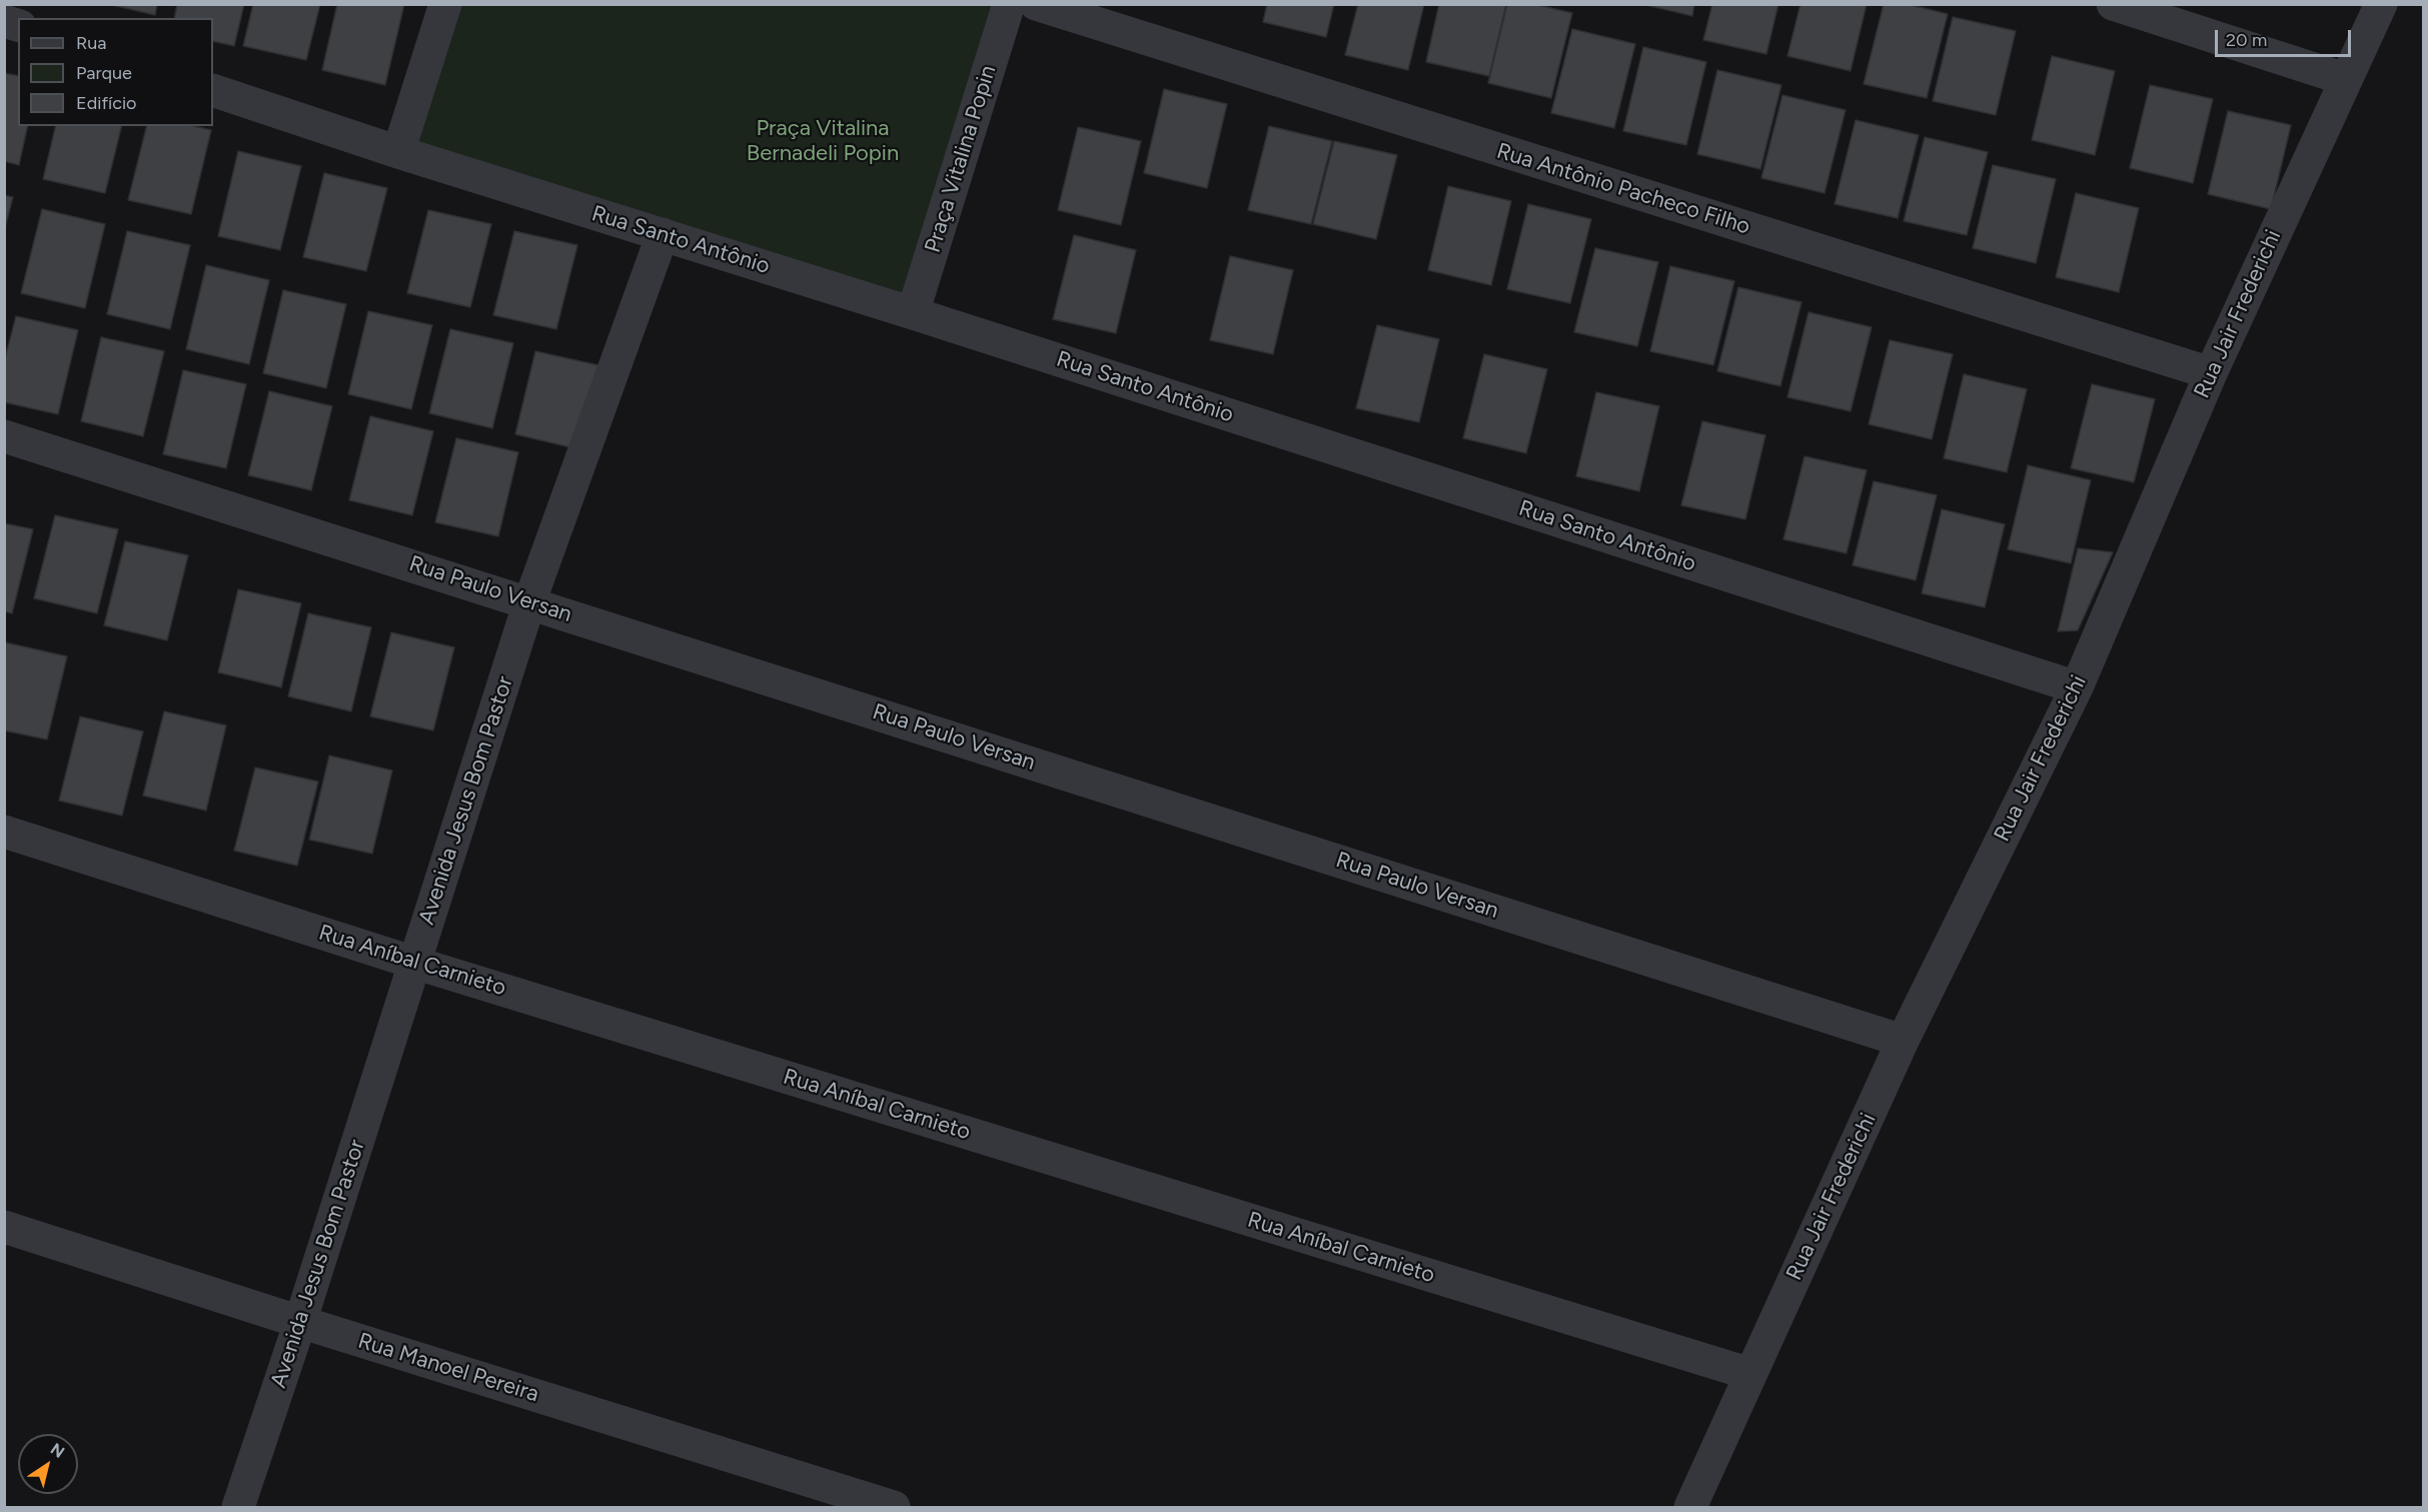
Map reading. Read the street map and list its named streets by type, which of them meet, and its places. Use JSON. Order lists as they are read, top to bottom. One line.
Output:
{"streets":{"street":["Praça Vitalina Popin","Rua Antônio Pacheco Filho","Rua Santo Antônio","Rua Jair Frederichi","Rua Paulo Versan","Avenida Jesus Bom Pastor","Rua Aníbal Carnieto","Rua Manoel Pereira"]},"crossings":[["Praça Vitalina Popin","Rua Santo Antônio"],["Rua Antônio Pacheco Filho","Rua Jair Frederichi"],["Rua Santo Antônio","Rua Jair Frederichi"],["Rua Santo Antônio","Avenida Jesus Bom Pastor"],["Rua Jair Frederichi","Rua Paulo Versan"],["Rua Jair Frederichi","Rua Aníbal Carnieto"],["Rua Paulo Versan","Avenida Jesus Bom Pastor"],["Avenida Jesus Bom Pastor","Rua Aníbal Carnieto"],["Avenida Jesus Bom Pastor","Rua Manoel Pereira"]],"parks":["Praça Vitalina Bernadeli Popin"],"legend":["Rua","Parque","Edifício"],"scale_bar":"20 m","north":"top right"}
